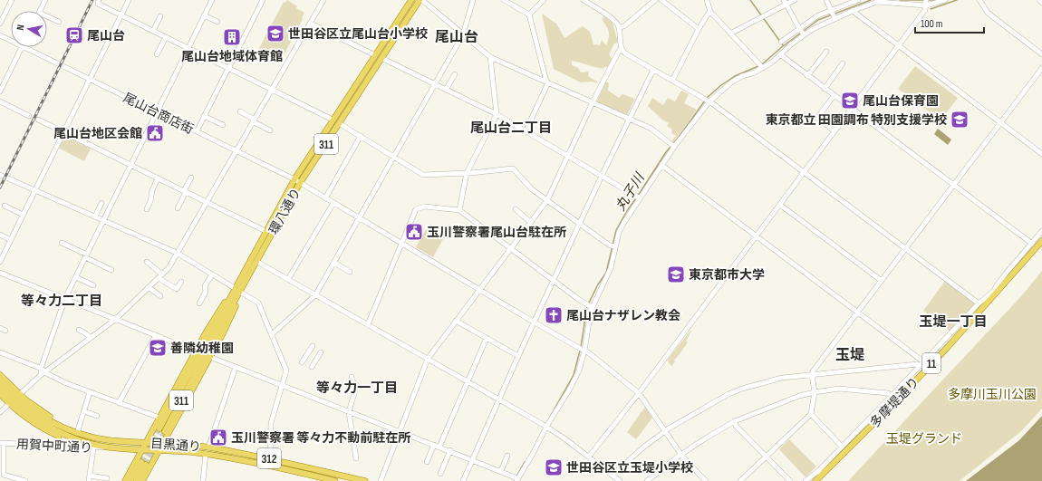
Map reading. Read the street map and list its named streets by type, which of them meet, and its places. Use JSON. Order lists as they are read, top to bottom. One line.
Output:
{"streets":{"main road":["311","環八通り","11","多摩堤通り","目黒通り","312"],"street":["尾山台商店街","用賀中町通り"]},"crossings":[["尾山台商店街","環八通り"],["目黒通り","用賀中町通り"]],"districts":["尾山台","尾山台二丁目","等々力二丁目","玉堤一丁目","玉堤","等々力一丁目"],"water":["丸子川"],"parks":["多摩川玉川公園","玉堤グランド"],"places":{"school or university":["世田谷区立尾山台小学校","尾山台保育園","東京都立 田園調布 特別支援学校","東京都市大学","善隣幼稚園","世田谷区立玉堤小学校"],"station":["尾山台"],"building":["尾山台地域体育館"],"public building":["尾山台地区会館","玉川警察署尾山台駐在所","玉川警察署 等々力不動前駐在所"],"church":["尾山台ナザレン教会"]},"scale_bar":"100 m","north":"left"}
